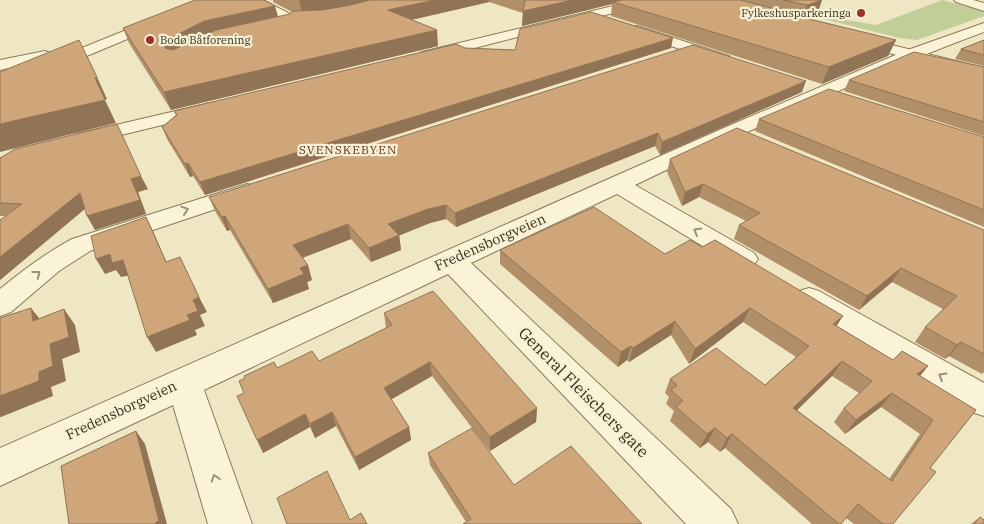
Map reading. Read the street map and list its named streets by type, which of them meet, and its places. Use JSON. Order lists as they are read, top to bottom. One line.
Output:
{"streets":{"street":["Fredensborgveien","General Fleischers gate"]},"crossings":[["Fredensborgveien","General Fleischers gate"]],"districts":["SVENSKEBYEN"],"places":["Fylkeshusparkeringa","Bodø Båtforening"]}
